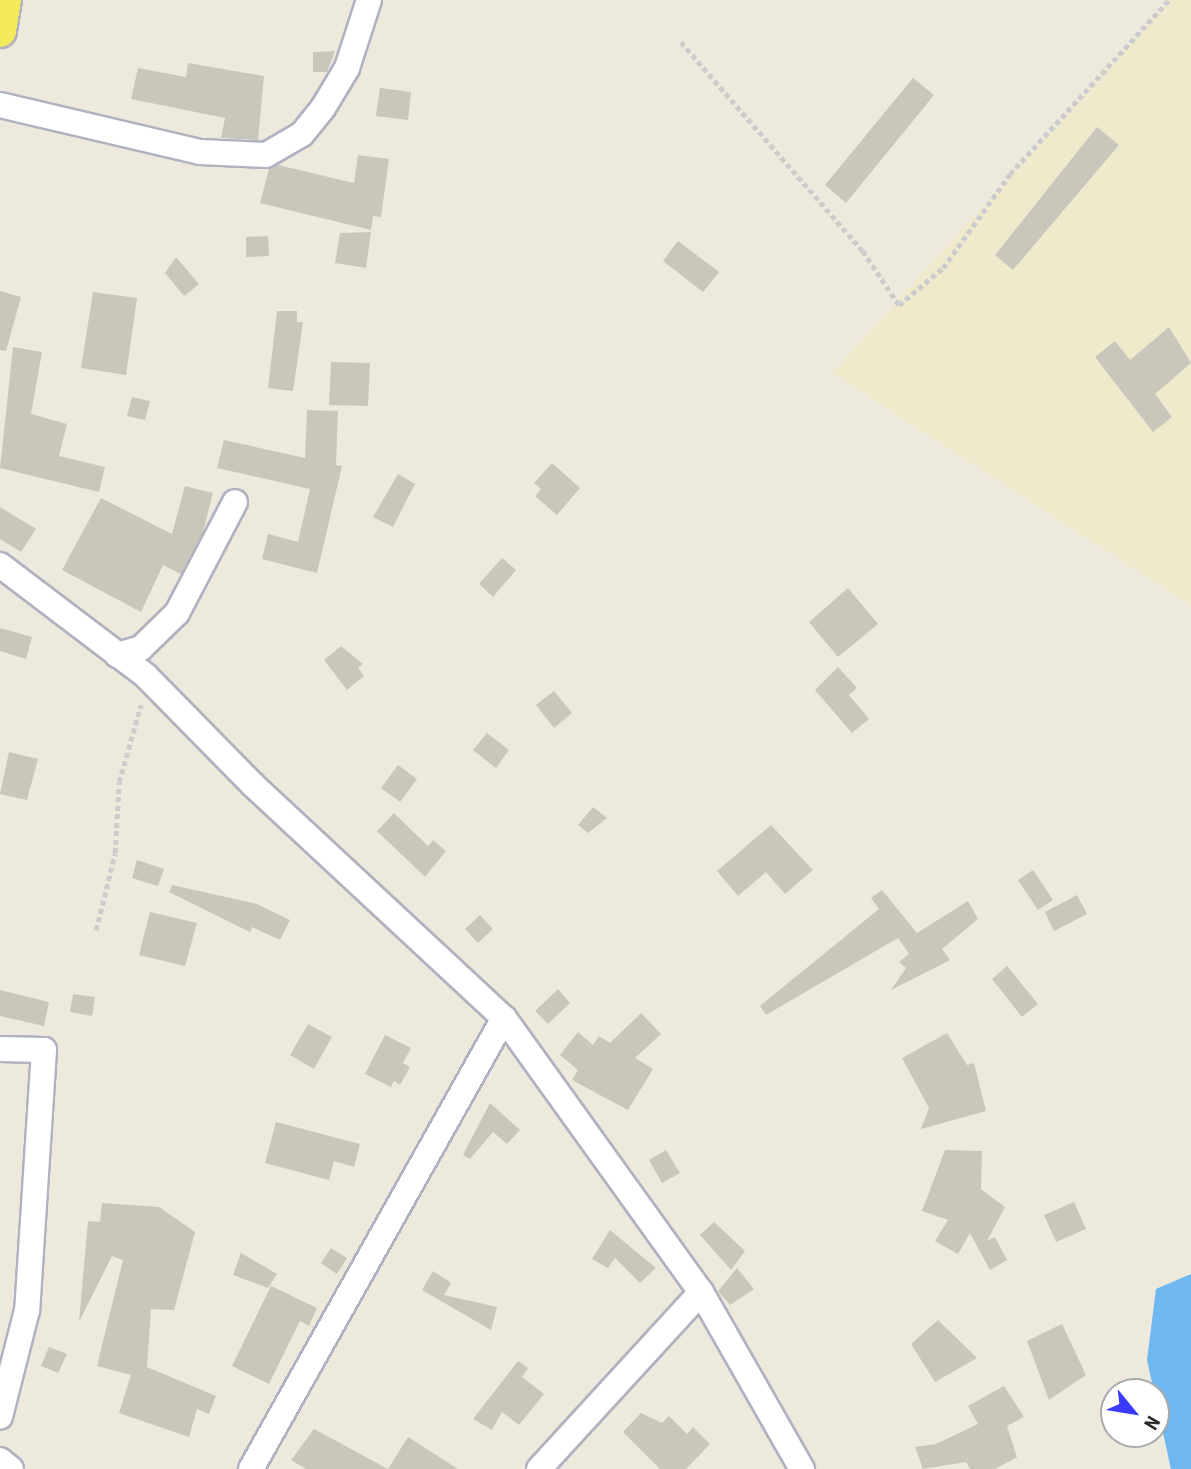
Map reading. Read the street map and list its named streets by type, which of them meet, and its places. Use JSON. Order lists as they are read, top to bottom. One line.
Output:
{"north":"bottom right"}
